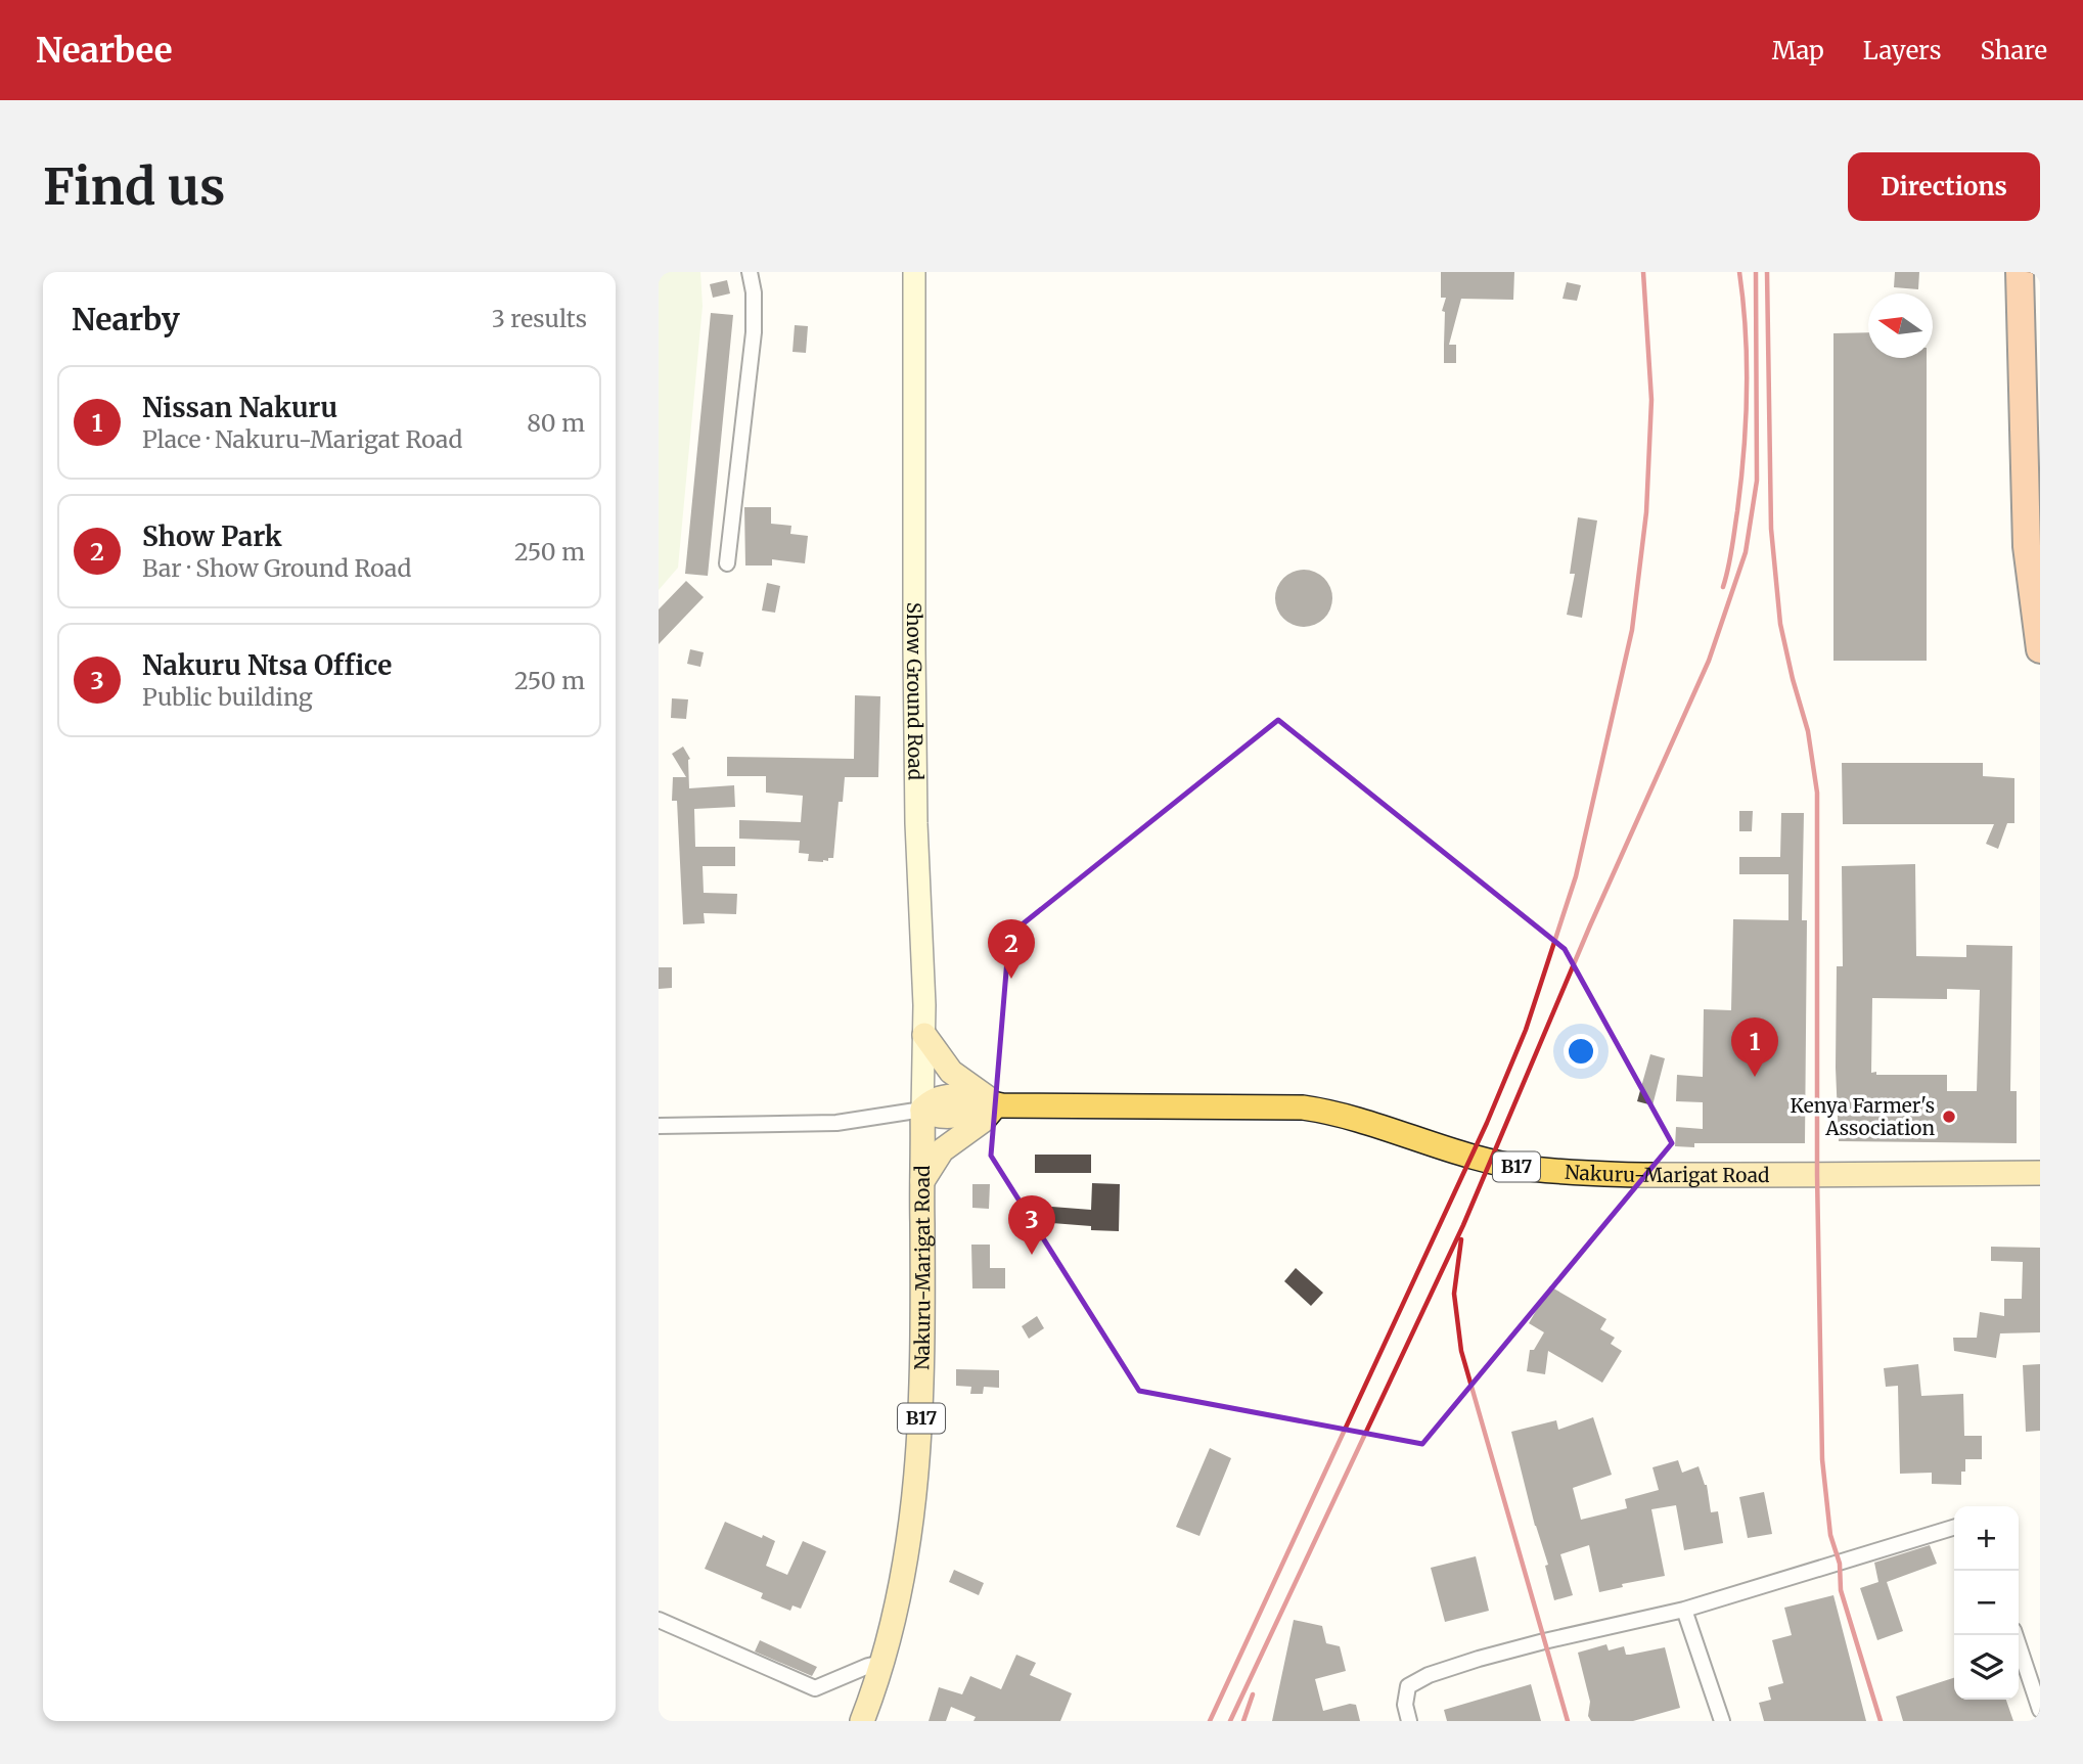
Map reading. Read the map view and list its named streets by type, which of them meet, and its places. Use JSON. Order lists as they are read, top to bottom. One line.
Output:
{"streets":{"main road":["Show Ground Road","B17","Nakuru-Marigat Road"]},"crossings":[["Show Ground Road","Nakuru-Marigat Road"]],"places":["Kenya Farmer's Association"],"north":"left","page":{"header":"Nearbee","nav":["Map","Layers","Share"],"buttons":"Directions","title":"Find us","heading":["Nearby","3 results"],"list":[{"mark":"1","name":"Nissan Nakuru","note":"Place · Nakuru-Marigat Road","value":"80 m"},{"mark":"2","name":"Show Park","note":"Bar · Show Ground Road","value":"250 m"},{"mark":"3","name":"Nakuru Ntsa Office","note":"Public building","value":"250 m"}],"pins":["2","1","3"],"map_buttons":["+","−"]}}
